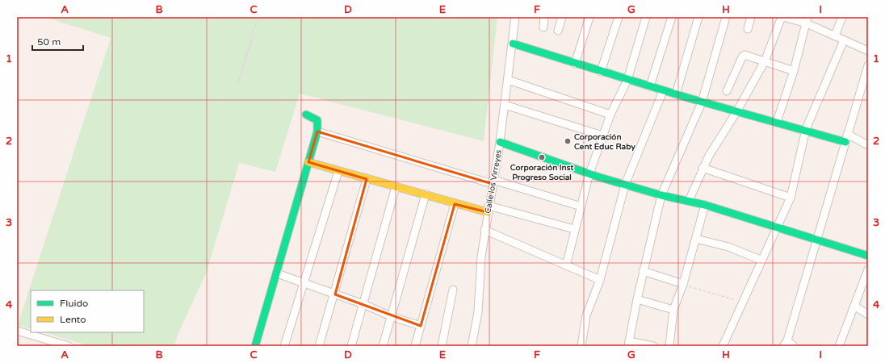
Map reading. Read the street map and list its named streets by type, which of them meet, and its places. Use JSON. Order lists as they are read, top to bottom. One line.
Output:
{"streets":{"street":["Calle los Virreyes"]},"places":["Corporación Cent Educ Raby","Corporación Inst Progreso Social"],"legend":["Fluido","Lento"],"scale_bar":"50 m","grid":{"columns":["A","B","C","D","E","F","G","H","I"],"rows":["1","2","3","4"]}}
